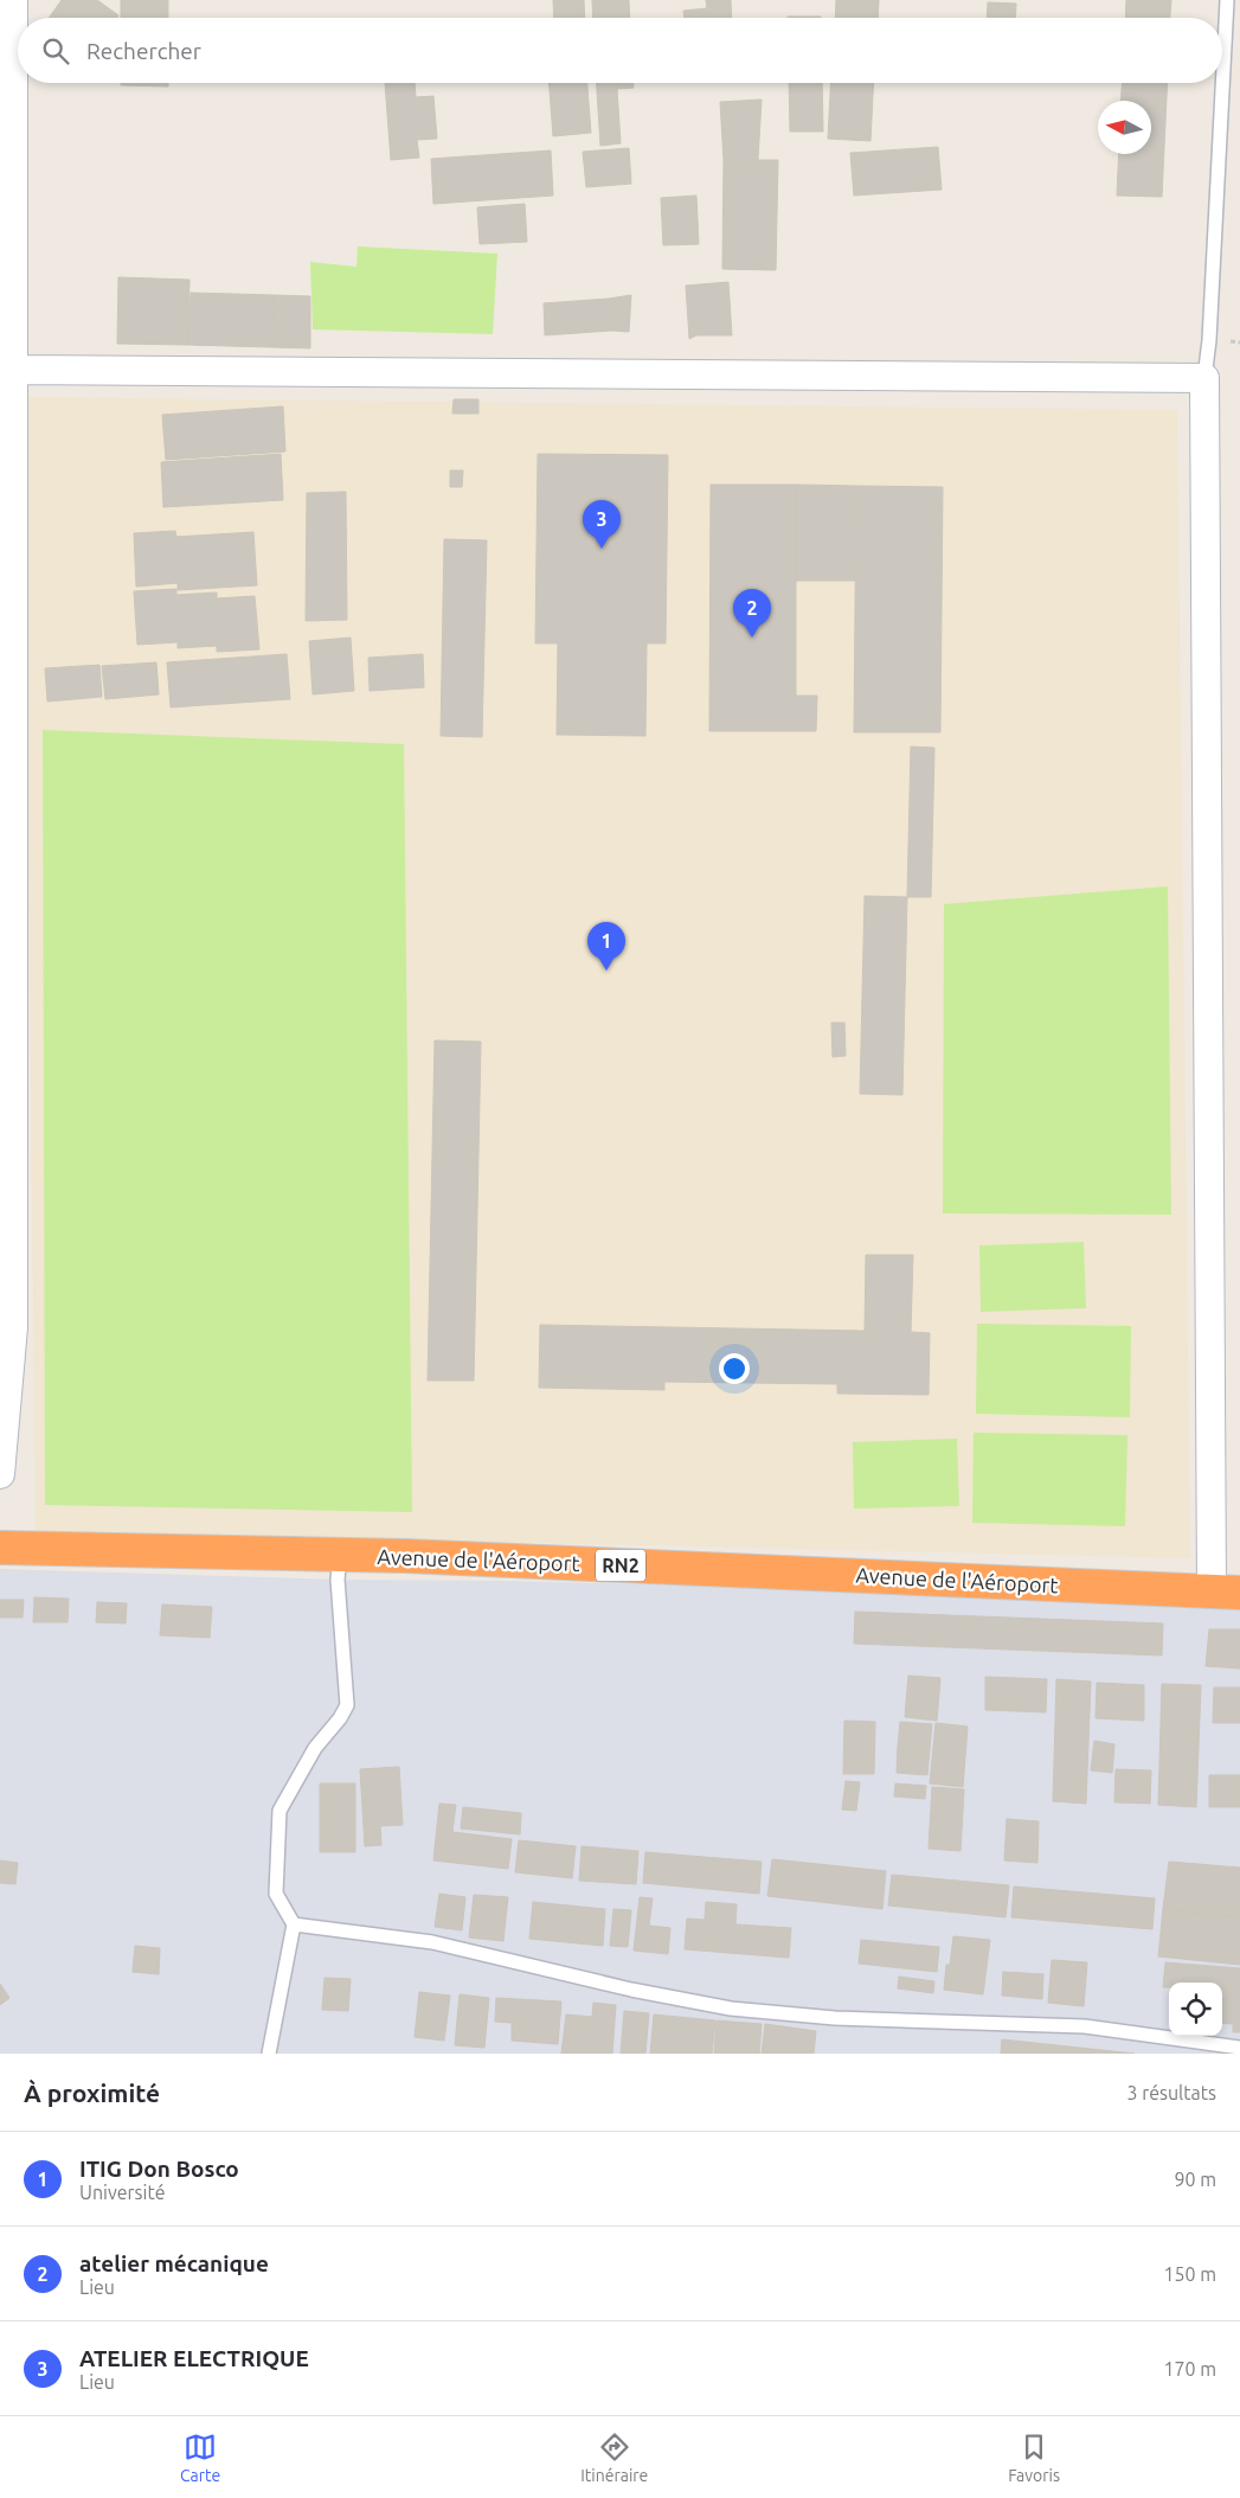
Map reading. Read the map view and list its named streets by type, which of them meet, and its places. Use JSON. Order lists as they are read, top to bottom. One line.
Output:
{"streets":{"highway":["Avenue de l'Aéroport","RN2"]},"north":"left","page":{"search":"Rechercher","pins":["3","2","1"],"heading":["À proximité","3 résultats"],"list":[{"mark":"1","name":"ITIG Don Bosco","note":"Université","value":"90 m"},{"mark":"2","name":"atelier mécanique","note":"Lieu","value":"150 m"},{"mark":"3","name":"ATELIER ELECTRIQUE","note":"Lieu","value":"170 m"}],"nav":["Carte","Itinéraire","Favoris"]}}
